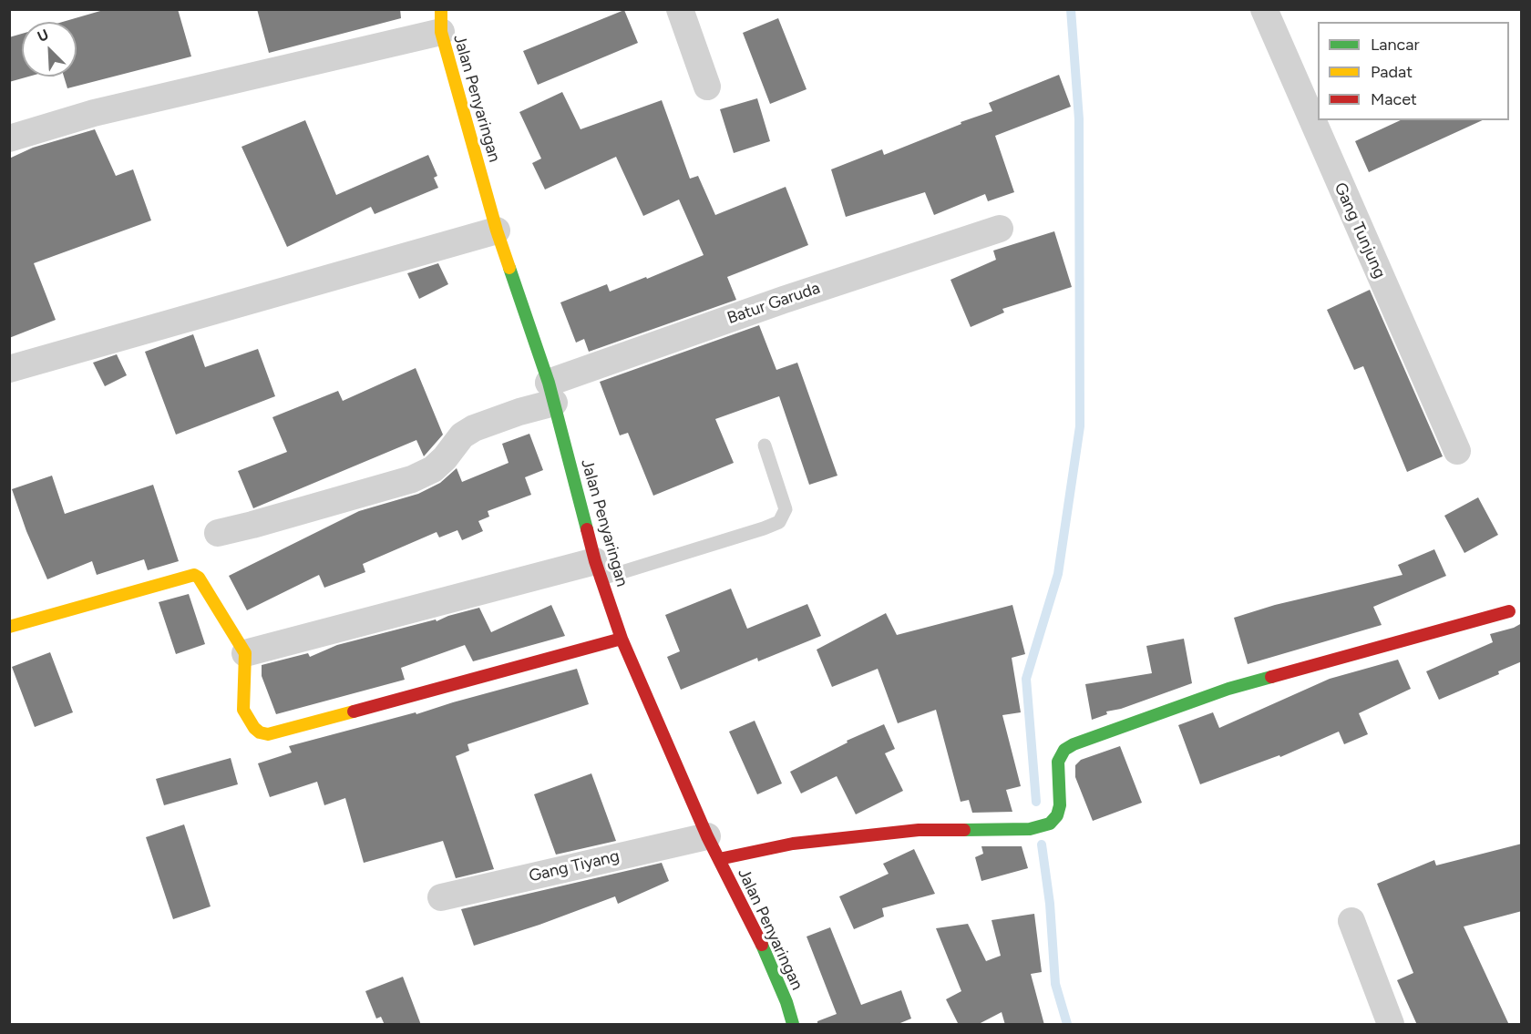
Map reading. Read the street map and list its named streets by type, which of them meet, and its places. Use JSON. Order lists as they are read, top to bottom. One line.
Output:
{"streets":{"street":["Jalan Penyaringan","Gang Tunjung","Batur Garuda","Gang Tiyang"]},"crossings":[["Jalan Penyaringan","Batur Garuda"],["Jalan Penyaringan","Gang Tiyang"]],"legend":["Lancar","Padat","Macet"],"north":"top left"}
